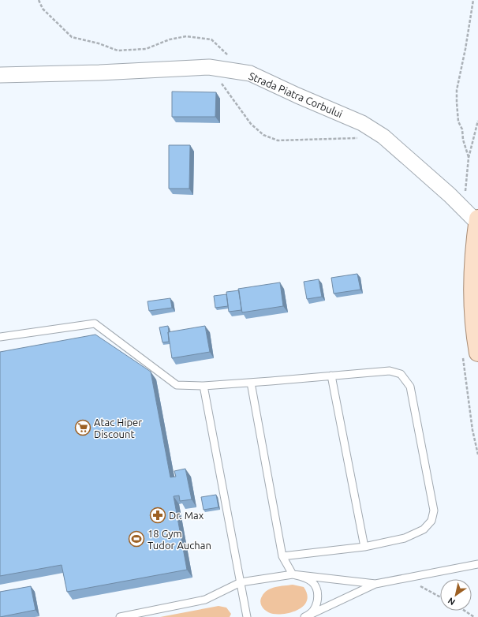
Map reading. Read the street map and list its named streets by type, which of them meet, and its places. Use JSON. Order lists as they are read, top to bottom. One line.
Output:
{"streets":{"street":["Strada Piatra Corbului"]},"places":{"supermarket":["Atac Hiper Discount"],"pharmacy":["Dr. Max"],"sports":["18 Gym Tudor Auchan"]},"north":"bottom left"}
